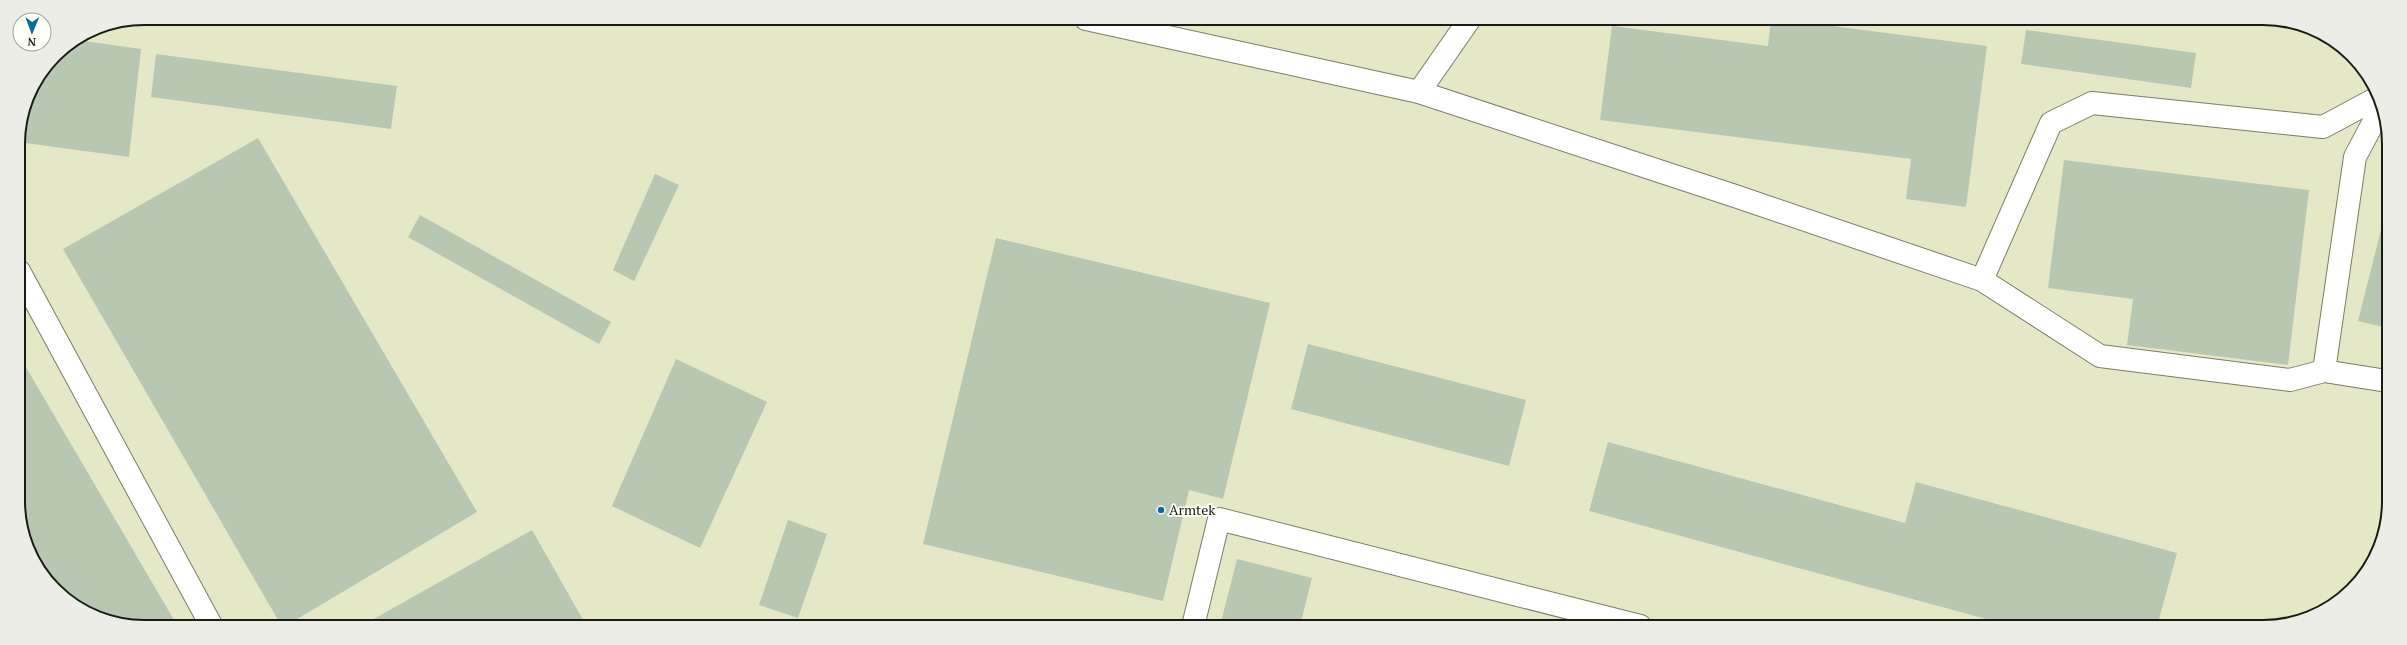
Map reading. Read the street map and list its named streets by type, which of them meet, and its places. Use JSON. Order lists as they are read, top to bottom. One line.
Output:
{"places":["Armtek"],"north":"bottom"}
